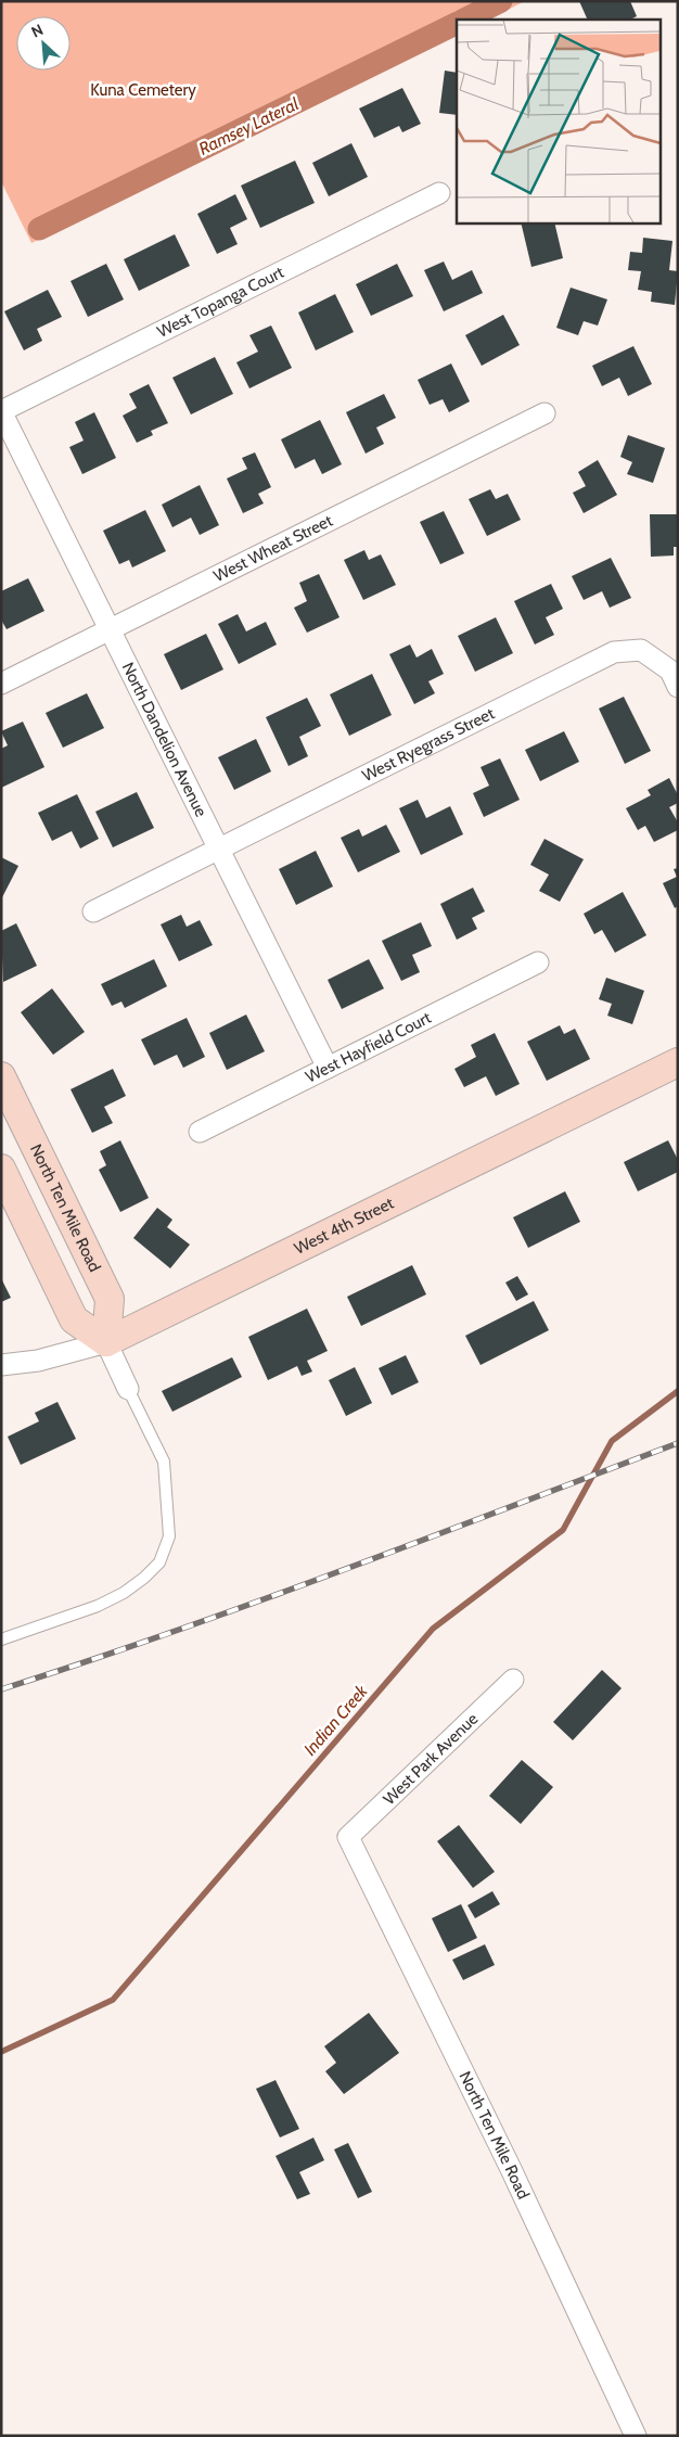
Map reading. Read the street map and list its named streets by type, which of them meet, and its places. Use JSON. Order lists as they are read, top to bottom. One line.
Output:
{"streets":{"main road":["North Ten Mile Road","West 4th Street"],"street":["West Topanga Court","West Wheat Street","North Dandelion Avenue","West Ryegrass Street","West Hayfield Court","West Park Avenue"]},"crossings":[["West Topanga Court","North Dandelion Avenue"],["West Wheat Street","North Dandelion Avenue"],["North Dandelion Avenue","West Ryegrass Street"],["North Dandelion Avenue","West Hayfield Court"],["North Ten Mile Road","West 4th Street"],["North Ten Mile Road","West Park Avenue"]],"water":["Ramsey Lateral","Indian Creek"],"parks":["Kuna Cemetery"],"north":"top left"}
